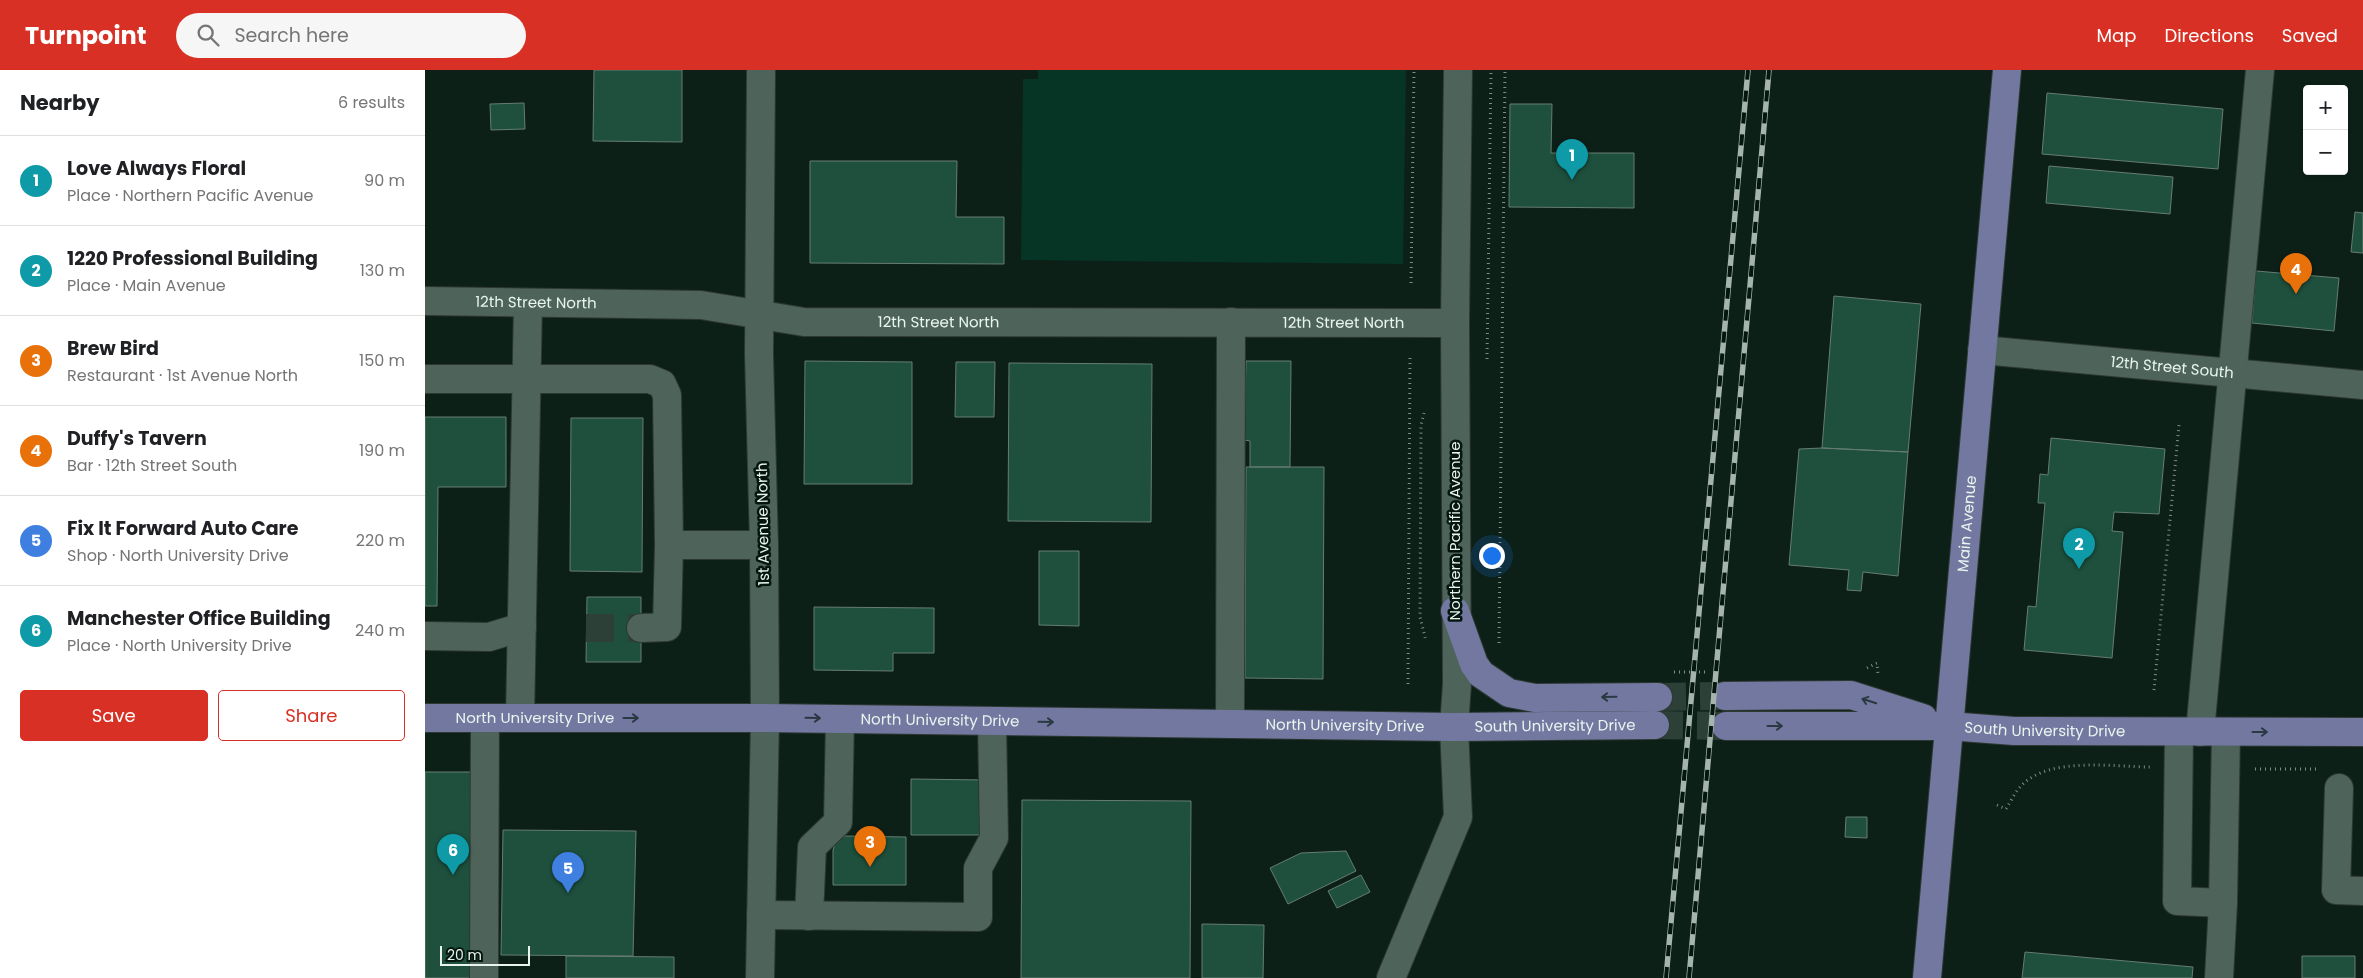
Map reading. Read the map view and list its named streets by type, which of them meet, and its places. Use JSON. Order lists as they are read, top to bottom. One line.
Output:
{"streets":{"main road":["Main Avenue","North University Drive","South University Drive"],"street":["12th Street North","12th Street South","1st Avenue North","Northern Pacific Avenue"]},"crossings":[["12th Street North","1st Avenue North"],["12th Street North","Northern Pacific Avenue"],["12th Street South","Main Avenue"],["1st Avenue North","North University Drive"],["Main Avenue","South University Drive"],["Northern Pacific Avenue","North University Drive"],["Northern Pacific Avenue","South University Drive"],["North University Drive","South University Drive"]],"one_way":["North University Drive"],"scale_bar":"20 m","page":{"header":"Turnpoint","search":"Search here","nav":["Map","Directions","Saved"],"heading":["Nearby","6 results"],"map_buttons":["+","−"],"list":[{"mark":"1","name":"Love Always Floral","note":"Place · Northern Pacific Avenue","value":"90 m"},{"mark":"2","name":"1220 Professional Building","note":"Place · Main Avenue","value":"130 m"},{"mark":"3","name":"Brew Bird","note":"Restaurant · 1st Avenue North","value":"150 m"},{"mark":"4","name":"Duffy's Tavern","note":"Bar · 12th Street South","value":"190 m"},{"mark":"5","name":"Fix It Forward Auto Care","note":"Shop · North University Drive","value":"220 m"},{"mark":"6","name":"Manchester Office Building","note":"Place · North University Drive","value":"240 m"}],"pins":["1","4","2","3","6","5"],"buttons":["Save","Share"],"scale":"20 m"}}
